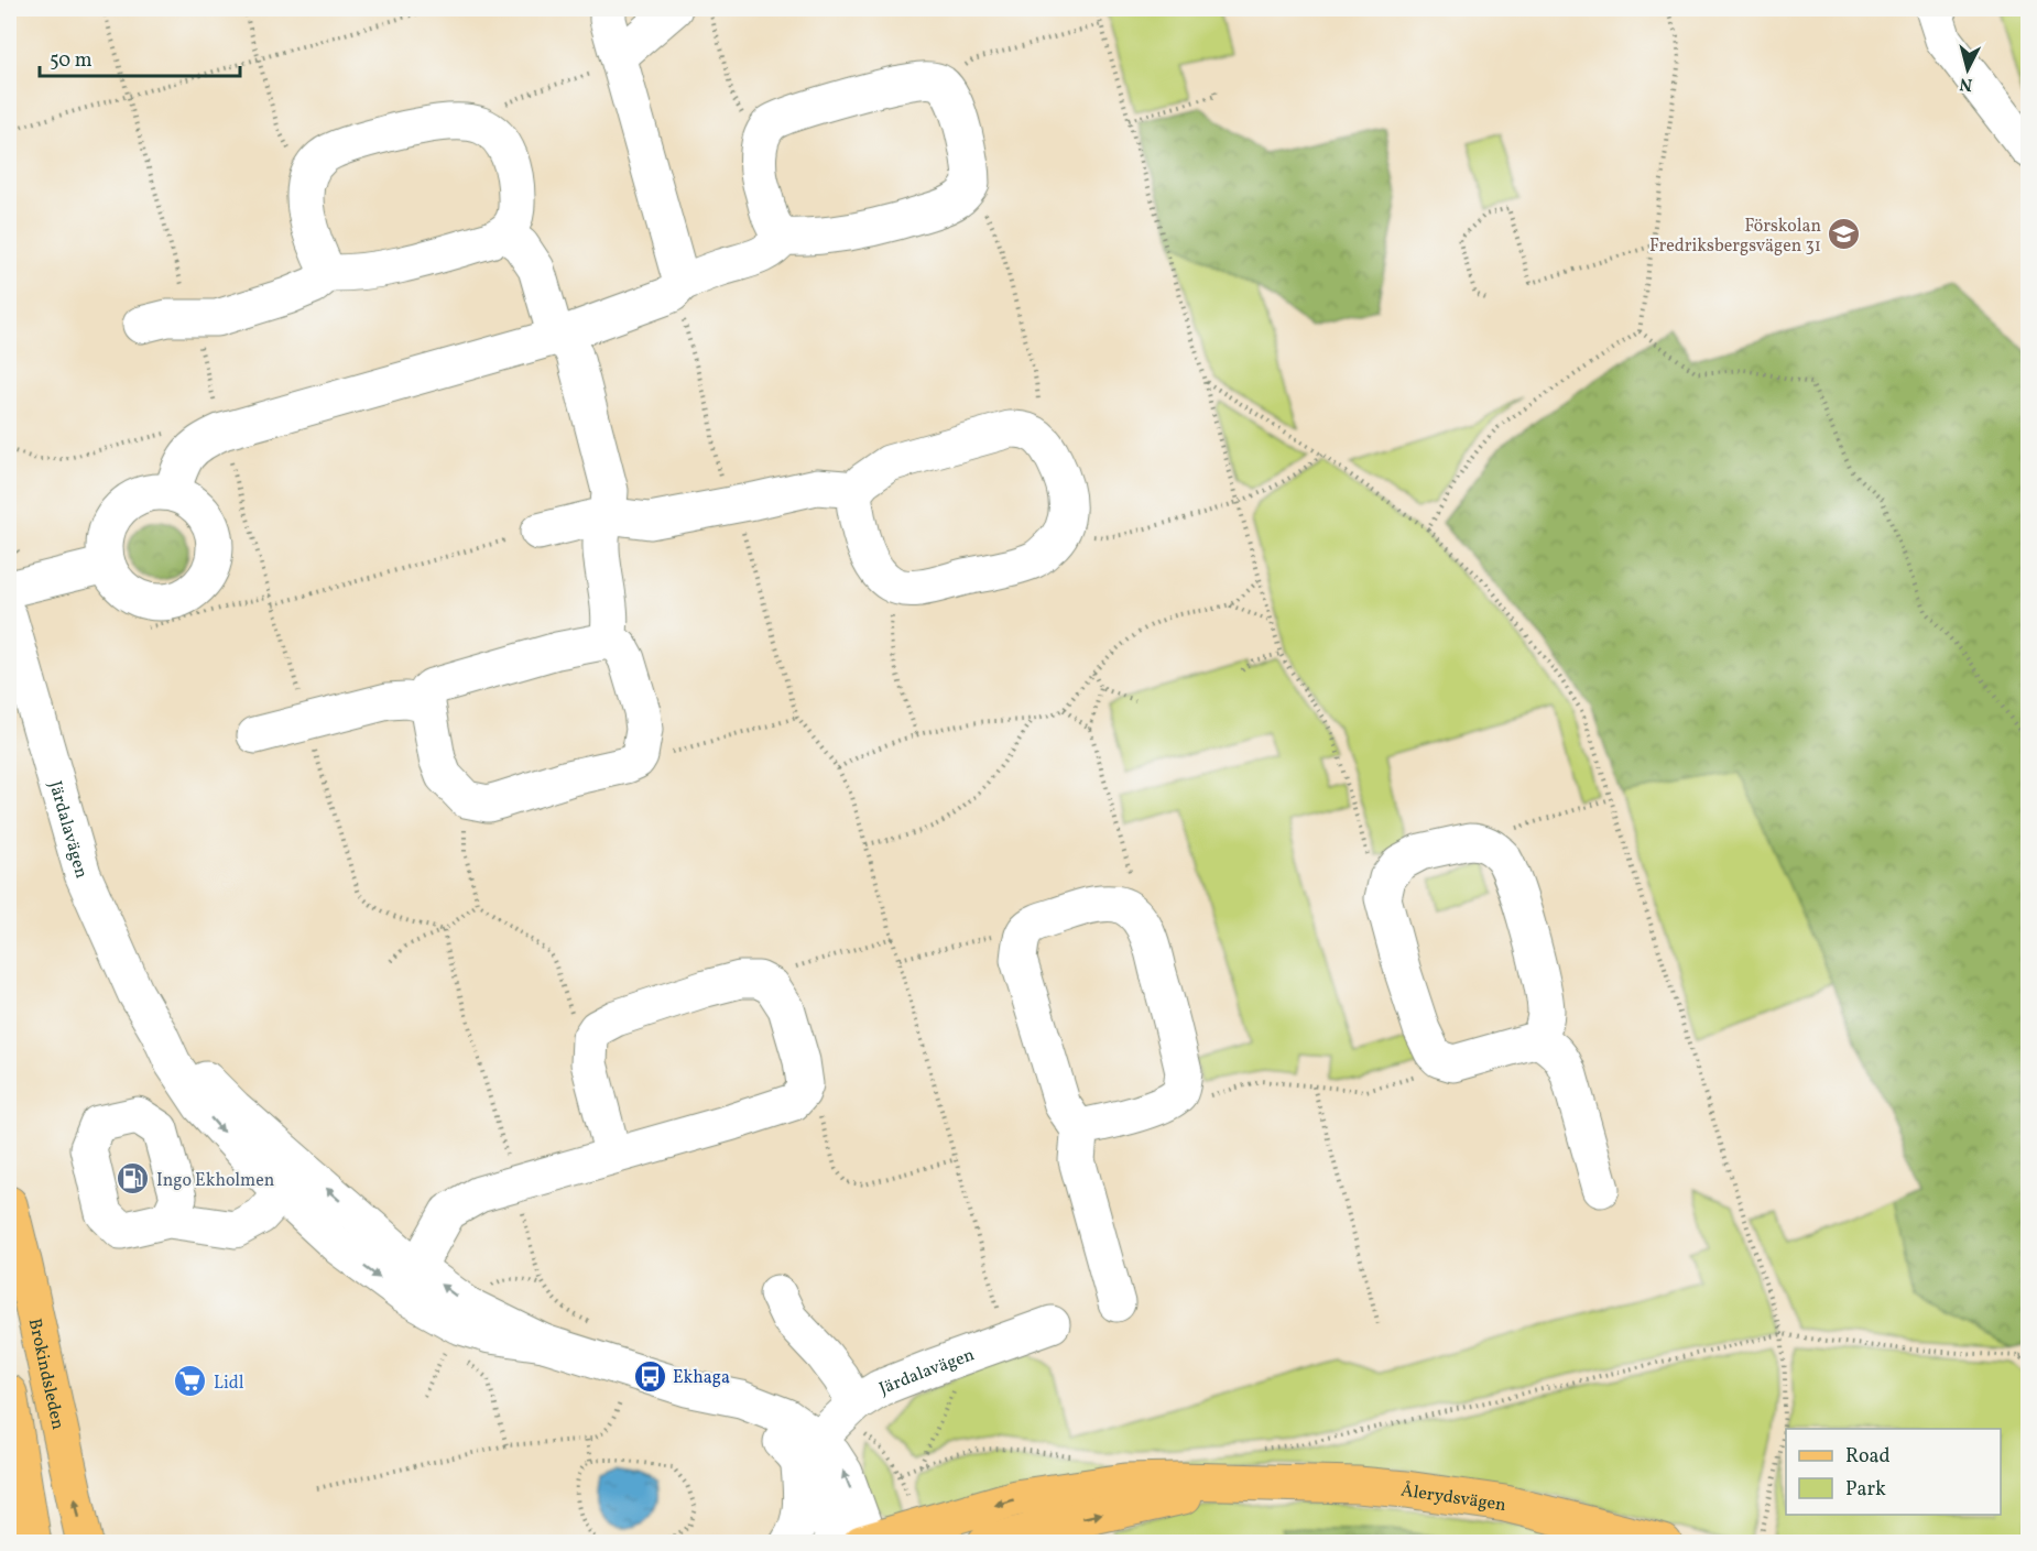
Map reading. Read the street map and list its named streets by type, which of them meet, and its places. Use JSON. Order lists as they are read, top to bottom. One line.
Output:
{"streets":{"main road":["Brokindsleden","Ålerydsvägen"],"street":["Järdalavägen"]},"crossings":[["Järdalavägen","Ålerydsvägen"]],"places":{"school or university":["Förskolan Fredriksbergsvägen 31"],"fuel station":["Ingo Ekholmen"],"bus stop":["Ekhaga"],"supermarket":["Lidl"]},"legend":["Road","Park"],"scale_bar":"50 m","north":"bottom"}
